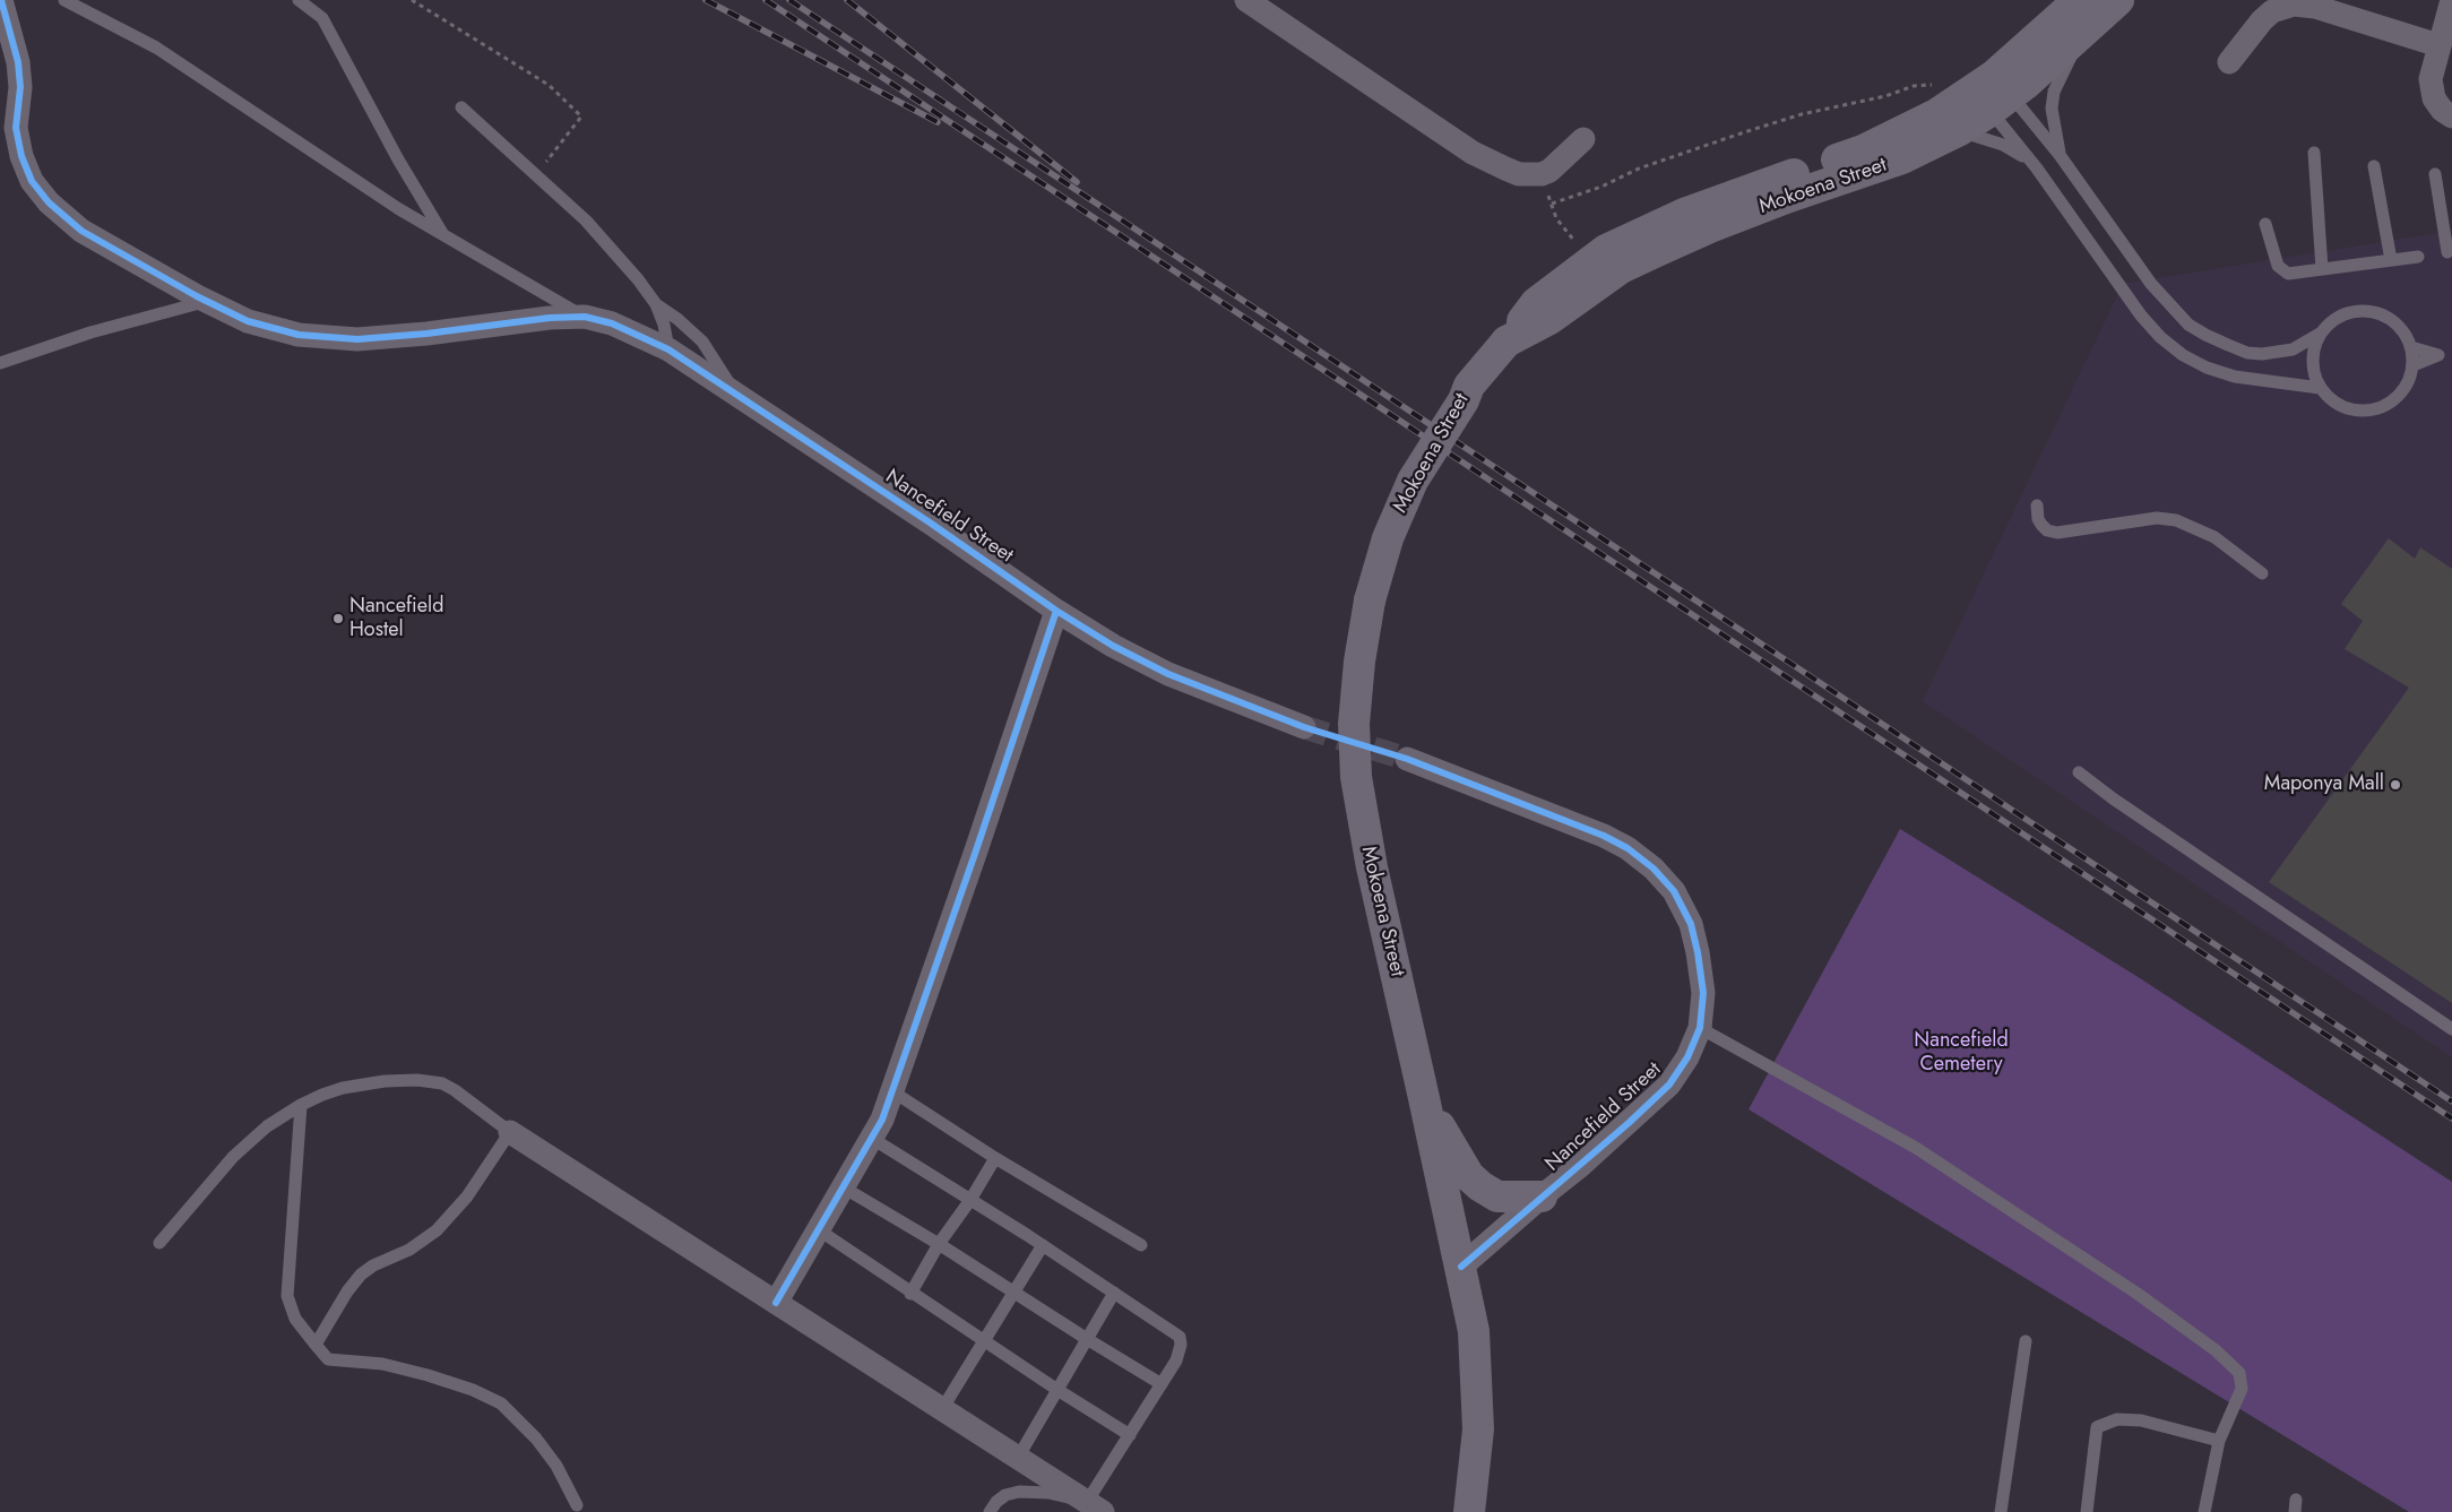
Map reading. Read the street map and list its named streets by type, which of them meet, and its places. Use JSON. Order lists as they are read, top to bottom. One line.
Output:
{"streets":{"main road":["Mokoena Street"],"street":["Nancefield Street"]},"crossings":[["Mokoena Street","Nancefield Street"]],"parks":["Nancefield Cemetery"],"places":["Nancefield Hostel","Maponya Mall"]}
